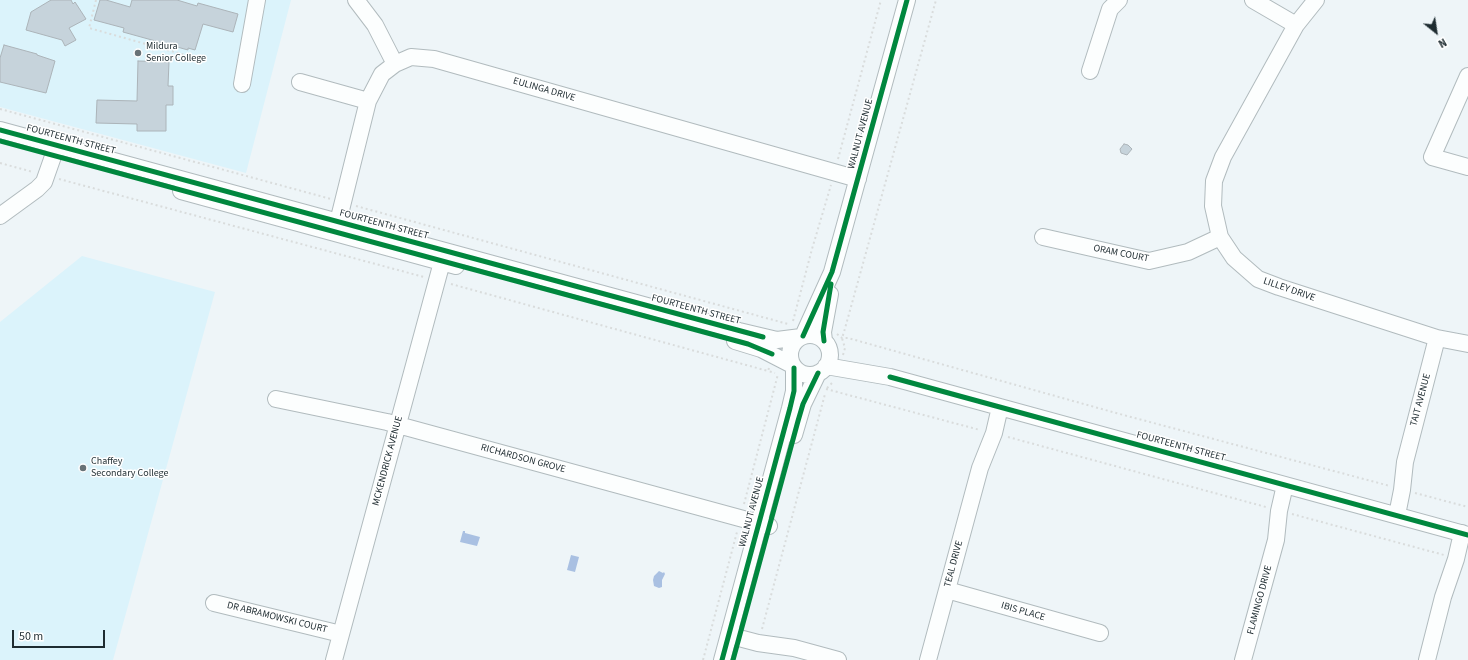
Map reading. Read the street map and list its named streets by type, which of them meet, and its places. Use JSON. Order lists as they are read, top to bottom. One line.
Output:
{"streets":{"street":["EULINGA DRIVE","WALNUT AVENUE","FOURTEENTH STREET","ORAM COURT","LILLEY DRIVE","TAIT AVENUE","RICHARDSON GROVE","MCKENDRICK AVENUE","TEAL DRIVE","FLAMINGO DRIVE","IBIS PLACE","DR ABRAMOWSKI COURT"]},"crossings":[["EULINGA DRIVE","WALNUT AVENUE"],["EULINGA DRIVE","FOURTEENTH STREET"],["WALNUT AVENUE","FOURTEENTH STREET"],["WALNUT AVENUE","RICHARDSON GROVE"],["FOURTEENTH STREET","TAIT AVENUE"],["FOURTEENTH STREET","MCKENDRICK AVENUE"],["FOURTEENTH STREET","TEAL DRIVE"],["FOURTEENTH STREET","FLAMINGO DRIVE"],["ORAM COURT","LILLEY DRIVE"],["LILLEY DRIVE","TAIT AVENUE"],["RICHARDSON GROVE","MCKENDRICK AVENUE"],["MCKENDRICK AVENUE","DR ABRAMOWSKI COURT"],["TEAL DRIVE","IBIS PLACE"]],"places":["Mildura Senior College","Chaffey Secondary College"],"scale_bar":"50 m","north":"bottom right"}
